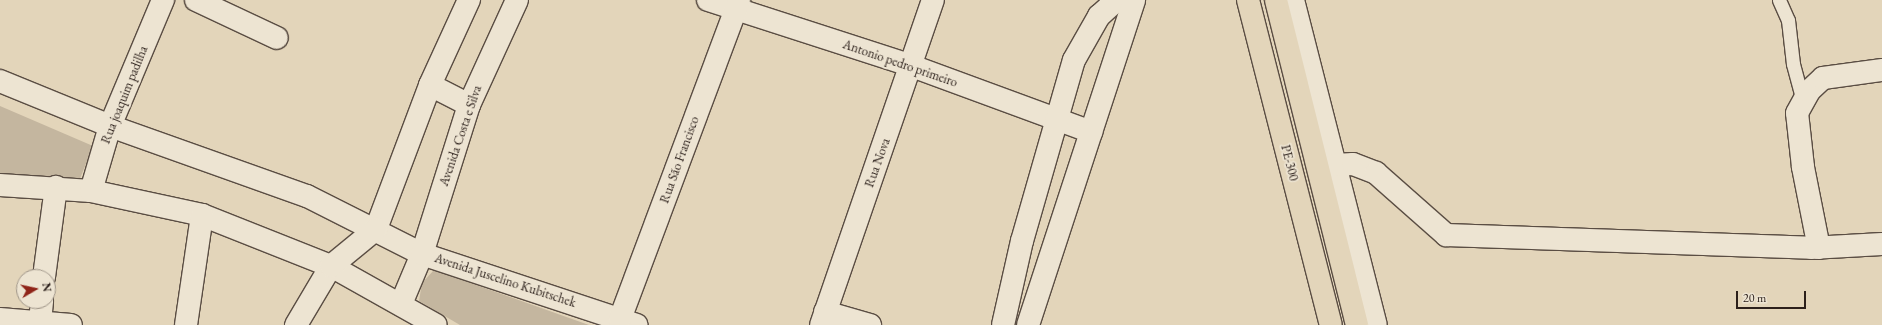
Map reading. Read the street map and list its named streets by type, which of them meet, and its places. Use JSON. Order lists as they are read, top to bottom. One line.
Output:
{"streets":{"main road":["PE-300"],"street":["Antonio pedro primeiro","Rua joaquim padilha","Avenida Costa e Silva","Rua São Francisco","Rua Nova","Avenida Juscelino Kubitschek"]},"crossings":[["Antonio pedro primeiro","Rua São Francisco"],["Antonio pedro primeiro","Rua Nova"],["Rua joaquim padilha","Avenida Juscelino Kubitschek"],["Avenida Costa e Silva","Avenida Juscelino Kubitschek"],["Rua São Francisco","Avenida Juscelino Kubitschek"]],"scale_bar":"20 m","north":"right"}
